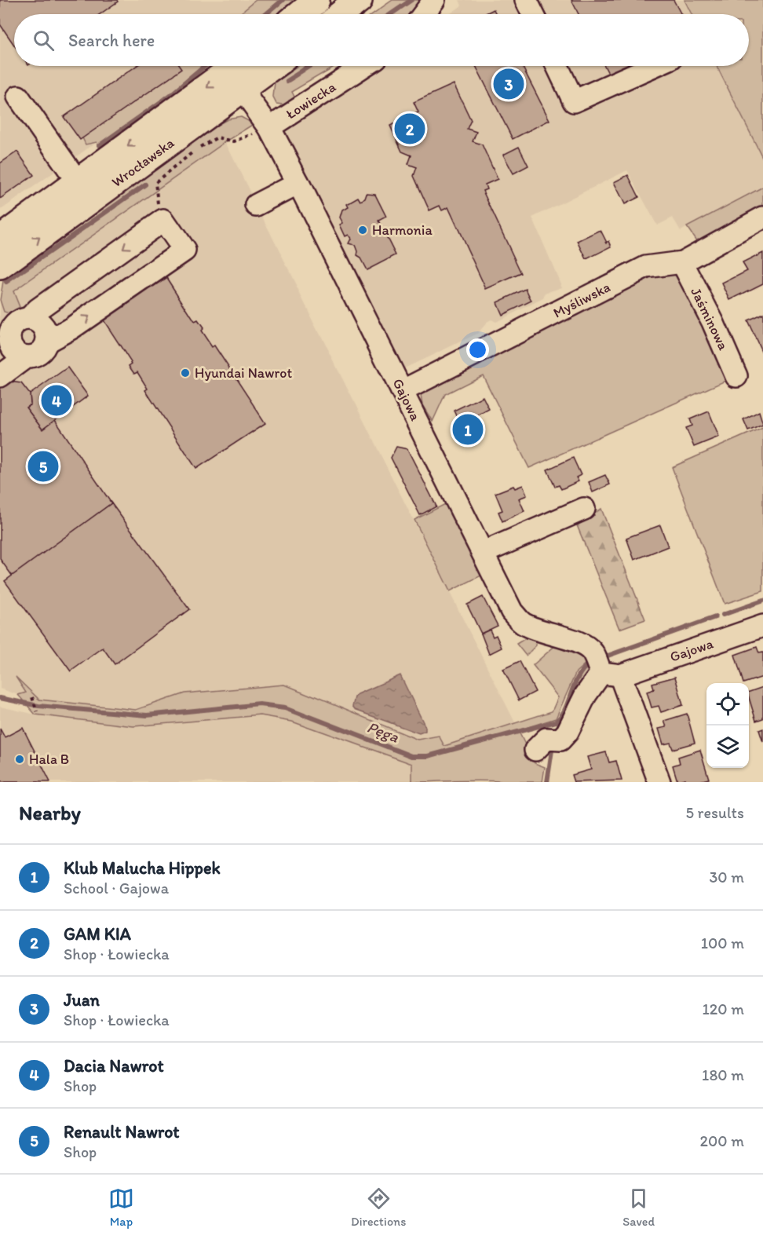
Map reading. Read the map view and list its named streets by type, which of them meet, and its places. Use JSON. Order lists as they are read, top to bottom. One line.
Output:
{"streets":{"main road":["Wrocławska"],"street":["Łowiecka","Myśliwska","Jaśminowa","Gajowa"]},"crossings":[["Łowiecka","Gajowa"],["Wrocławska","Gajowa"],["Myśliwska","Jaśminowa"],["Myśliwska","Gajowa"]],"water":["Pęga"],"places":["Harmonia","Hyundai Nawrot","Hala B"],"page":{"search":"Search here","pins":["3","2","4","1","5"],"heading":["Nearby","5 results"],"list":[{"mark":"1","name":"Klub Malucha Hippek","note":"School · Gajowa","value":"30 m"},{"mark":"2","name":"GAM KIA","note":"Shop · Łowiecka","value":"100 m"},{"mark":"3","name":"Juan","note":"Shop · Łowiecka","value":"120 m"},{"mark":"4","name":"Dacia Nawrot","note":"Shop","value":"180 m"},{"mark":"5","name":"Renault Nawrot","note":"Shop","value":"200 m"}],"nav":["Map","Directions","Saved"]}}
